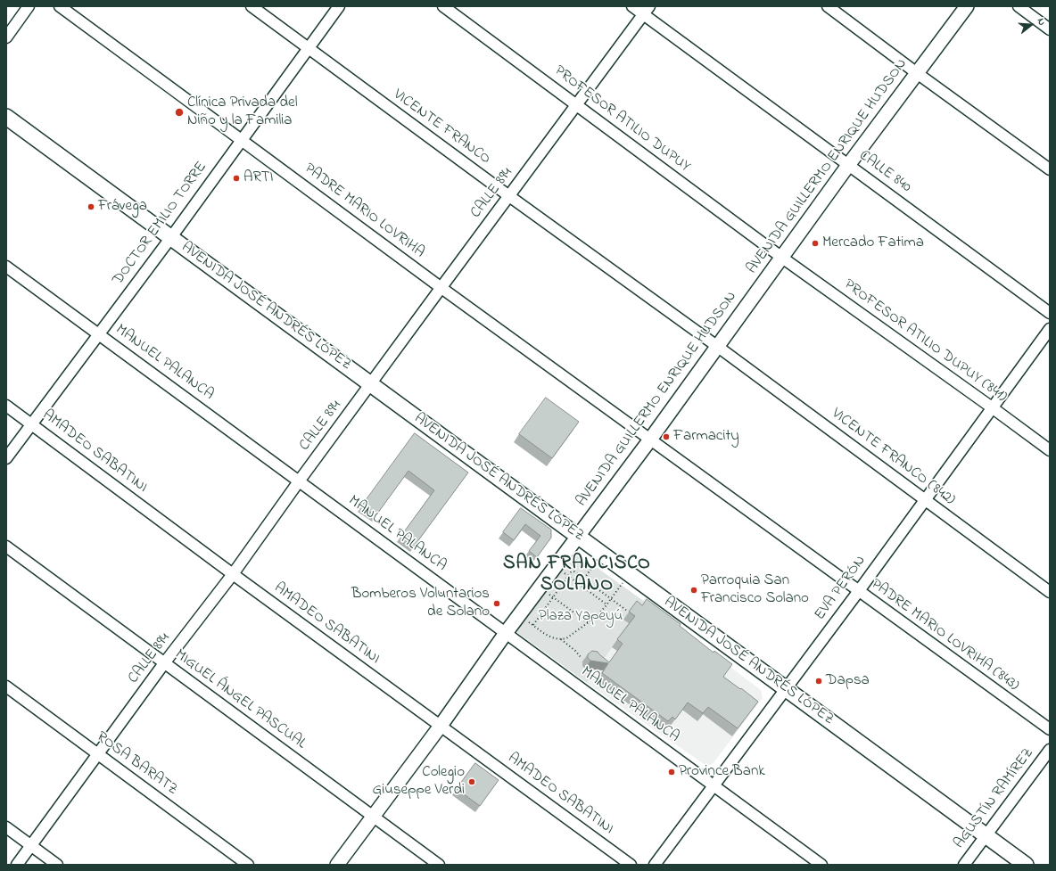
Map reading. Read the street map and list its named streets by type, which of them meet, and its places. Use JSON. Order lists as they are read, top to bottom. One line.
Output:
{"streets":{"main road":["AVENIDA JOSÉ ANDRÉS LÓPEZ"],"street":["PROFESOR ATILIO DUPUY","VICENTE FRANCO","AVENIDA GUILLERMO ENRIQUE HUDSON","CALLE 840","CALLE 894","PADRE MARIO LOVRIHA","DOCTOR EMILIO TORRE","PROFESOR ATILIO DUPUY (841)","MANUEL PALANCA","AMADEO SABATINI","VICENTE FRANCO (842)","EVA PERÓN","PADRE MARIO LOVRIHA (843)","MIGUEL ÁNGEL PASCUAL","ROSA BARATZ","AGUSTÍN RAMÍREZ"]},"crossings":[["PROFESOR ATILIO DUPUY","AVENIDA GUILLERMO ENRIQUE HUDSON"],["PROFESOR ATILIO DUPUY","CALLE 894"],["PROFESOR ATILIO DUPUY","PROFESOR ATILIO DUPUY (841)"],["VICENTE FRANCO","AVENIDA GUILLERMO ENRIQUE HUDSON"],["VICENTE FRANCO","CALLE 894"],["VICENTE FRANCO","DOCTOR EMILIO TORRE"],["VICENTE FRANCO","VICENTE FRANCO (842)"],["AVENIDA GUILLERMO ENRIQUE HUDSON","CALLE 840"],["AVENIDA GUILLERMO ENRIQUE HUDSON","PADRE MARIO LOVRIHA"],["AVENIDA GUILLERMO ENRIQUE HUDSON","AVENIDA JOSÉ ANDRÉS LÓPEZ"],["AVENIDA GUILLERMO ENRIQUE HUDSON","PROFESOR ATILIO DUPUY (841)"],["AVENIDA GUILLERMO ENRIQUE HUDSON","MANUEL PALANCA"],["AVENIDA GUILLERMO ENRIQUE HUDSON","AMADEO SABATINI"],["AVENIDA GUILLERMO ENRIQUE HUDSON","VICENTE FRANCO (842)"],["AVENIDA GUILLERMO ENRIQUE HUDSON","PADRE MARIO LOVRIHA (843)"],["AVENIDA GUILLERMO ENRIQUE HUDSON","MIGUEL ÁNGEL PASCUAL"],["CALLE 840","CALLE 894"],["CALLE 894","PADRE MARIO LOVRIHA"],["CALLE 894","AVENIDA JOSÉ ANDRÉS LÓPEZ"],["CALLE 894","MANUEL PALANCA"],["CALLE 894","AMADEO SABATINI"],["CALLE 894","MIGUEL ÁNGEL PASCUAL"],["CALLE 894","ROSA BARATZ"],["PADRE MARIO LOVRIHA","DOCTOR EMILIO TORRE"],["PADRE MARIO LOVRIHA","PADRE MARIO LOVRIHA (843)"],["DOCTOR EMILIO TORRE","AVENIDA JOSÉ ANDRÉS LÓPEZ"],["DOCTOR EMILIO TORRE","MANUEL PALANCA"],["DOCTOR EMILIO TORRE","AMADEO SABATINI"],["AVENIDA JOSÉ ANDRÉS LÓPEZ","EVA PERÓN"],["AVENIDA JOSÉ ANDRÉS LÓPEZ","AGUSTÍN RAMÍREZ"],["PROFESOR ATILIO DUPUY (841)","EVA PERÓN"],["MANUEL PALANCA","EVA PERÓN"],["VICENTE FRANCO (842)","EVA PERÓN"],["EVA PERÓN","PADRE MARIO LOVRIHA (843)"]],"districts":["SAN FRANCISCO SOLANO"],"parks":["Plaza Yapeyú"],"places":["Clínica Privada del Niño y la Familia","ARTI","Frávega","Mercado Fatima","Farmacity","Parroquia San Francisco Solano","Bomberos Voluntarios de Solano","Dapsa","Province Bank","Colegio Giuseppe Verdi"],"north":"right"}
